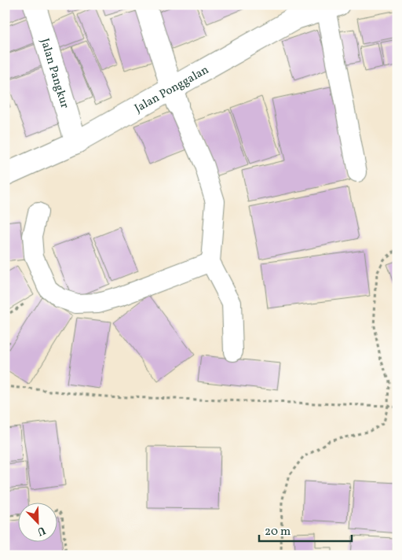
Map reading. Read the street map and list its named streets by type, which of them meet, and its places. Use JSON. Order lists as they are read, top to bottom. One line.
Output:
{"streets":{"street":["Jalan Pangkur","Jalan Ponggalan"]},"crossings":[["Jalan Pangkur","Jalan Ponggalan"]],"scale_bar":"20 m","north":"bottom right"}
